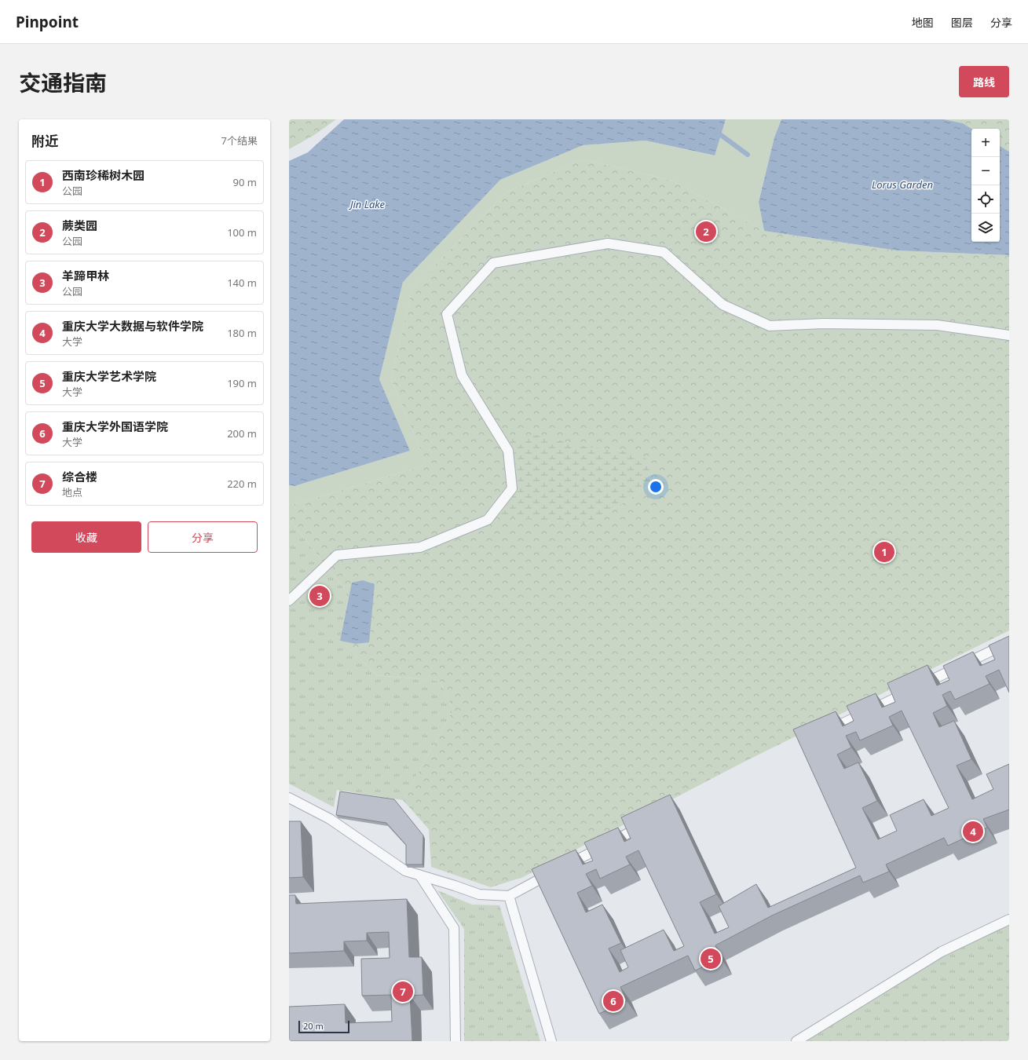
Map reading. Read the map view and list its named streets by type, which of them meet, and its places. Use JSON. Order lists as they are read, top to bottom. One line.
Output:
{"water":["Lorus Garden","Jin Lake"],"scale_bar":"20 m","page":{"header":"Pinpoint","nav":["地图","图层","分享"],"title":"交通指南","buttons":["路线",["收藏","分享"]],"heading":["附近","7个结果"],"map_buttons":["+","−"],"list":[{"mark":"1","name":"西南珍稀树木园","note":"公园","value":"90 m"},{"mark":"2","name":"蕨类园","note":"公园","value":"100 m"},{"mark":"3","name":"羊蹄甲林","note":"公园","value":"140 m"},{"mark":"4","name":"重庆大学大数据与软件学院","note":"大学","value":"180 m"},{"mark":"5","name":"重庆大学艺术学院","note":"大学","value":"190 m"},{"mark":"6","name":"重庆大学外国语学院","note":"大学","value":"200 m"},{"mark":"7","name":"综合楼","note":"地点","value":"220 m"}],"pins":["2","1","3","4","5","7","6"],"scale":"20 m"}}
